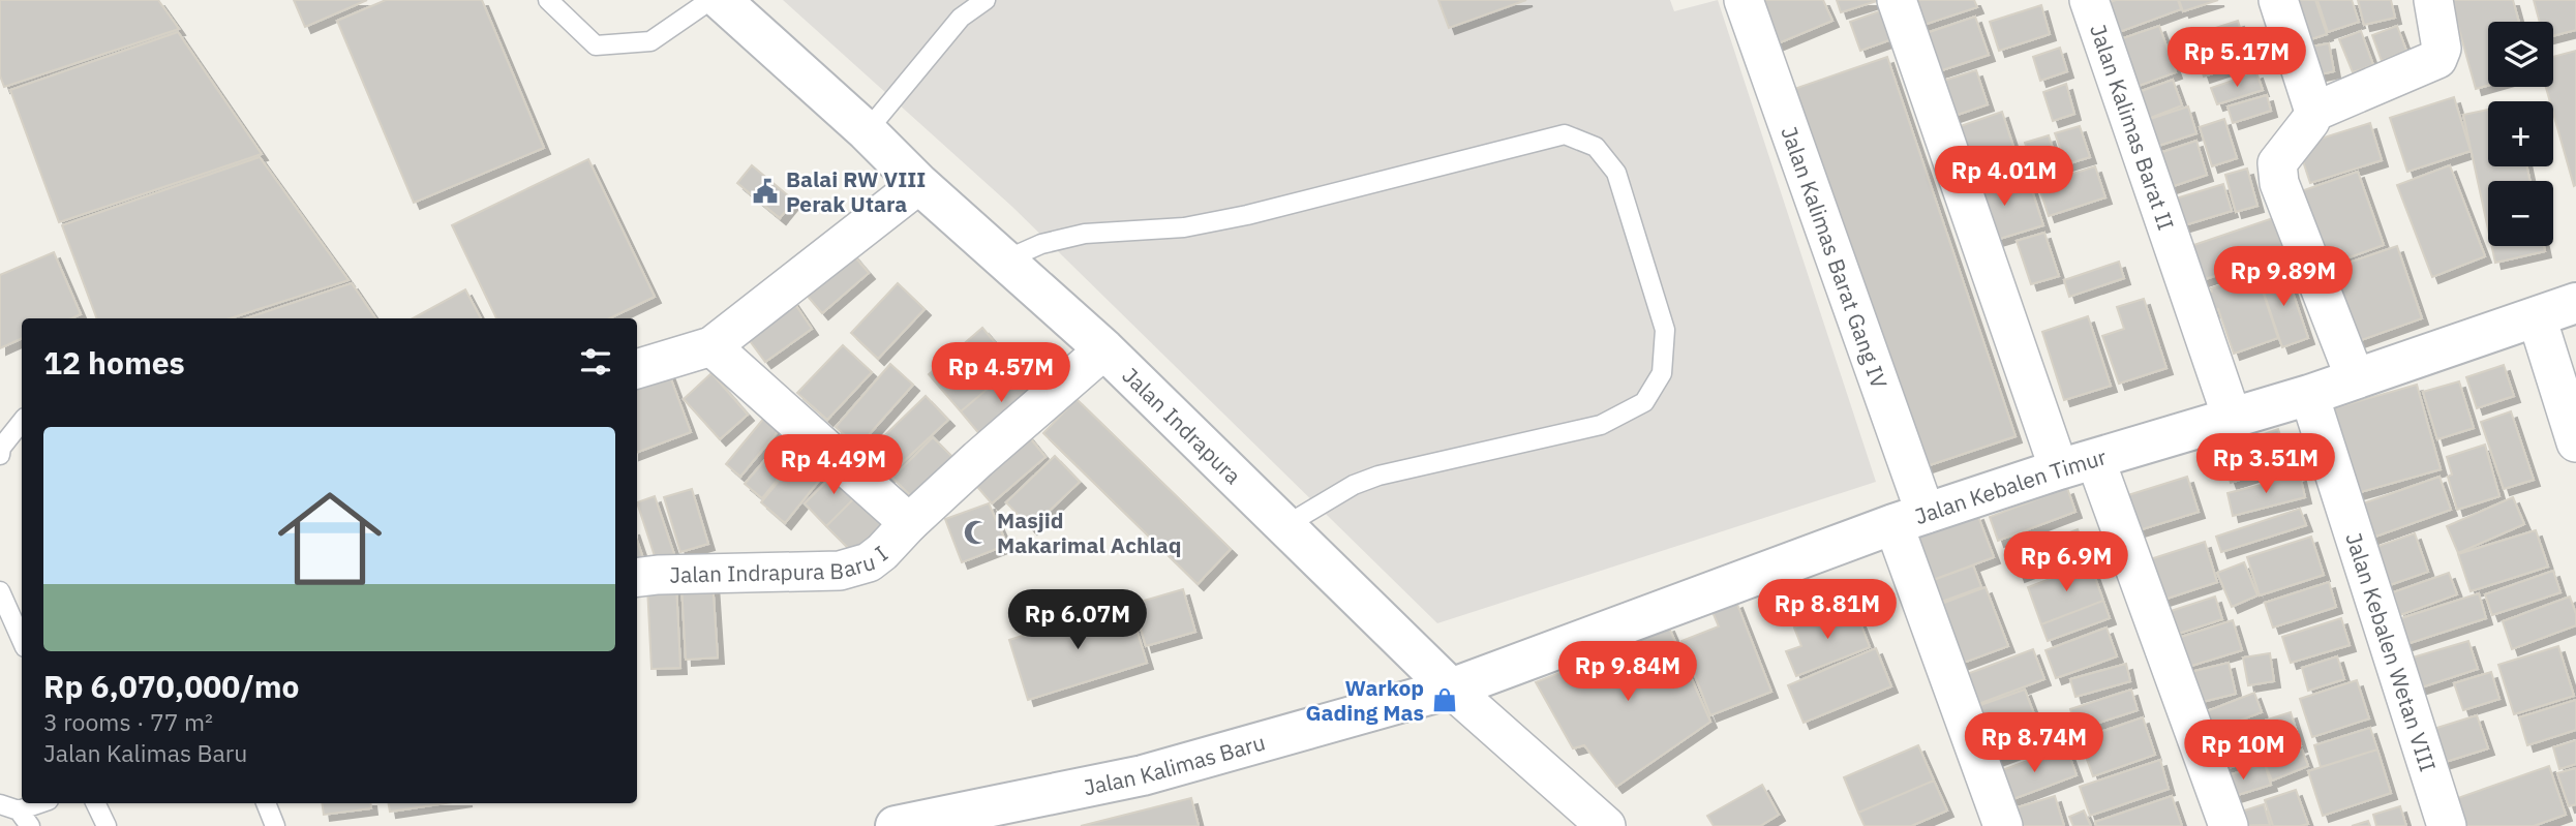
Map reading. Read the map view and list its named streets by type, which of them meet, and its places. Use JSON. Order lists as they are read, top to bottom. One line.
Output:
{"streets":{"street":["Jalan Kalimas Barat II","Jalan Kalimas Barat Gang IV","Jalan Indrapura","Jalan Kebalen Timur","Jalan Indrapura Baru I","Jalan Kebalen Wetan VIII","Jalan Kalimas Baru"]},"crossings":[["Jalan Kalimas Barat II","Jalan Kebalen Timur"],["Jalan Kalimas Barat Gang IV","Jalan Kebalen Timur"],["Jalan Indrapura","Jalan Kebalen Timur"],["Jalan Indrapura","Jalan Indrapura Baru I"],["Jalan Indrapura","Jalan Kalimas Baru"],["Jalan Kebalen Timur","Jalan Kebalen Wetan VIII"],["Jalan Kebalen Timur","Jalan Kalimas Baru"]],"places":{"public building":["Balai RW VIII Perak Utara"],"mosque":["Masjid Makarimal Achlaq"],"shop":["Warkop Gading Mas"]},"page":{"map_buttons":["+","−"],"price":["Rp 5.17M","Rp 4.01M","Rp 9.89M","Rp 4.57M","Rp 3.51M","Rp 4.49M","Rp 6.9M","Rp 8.81M","Rp 6.07M","Rp 9.84M","Rp 8.74M","Rp 10M"],"heading":"12 homes","list":[{"name":"Rp 6,070,000/mo","note":"3 rooms · 77 m² · Jalan Kalimas Baru"}]}}
